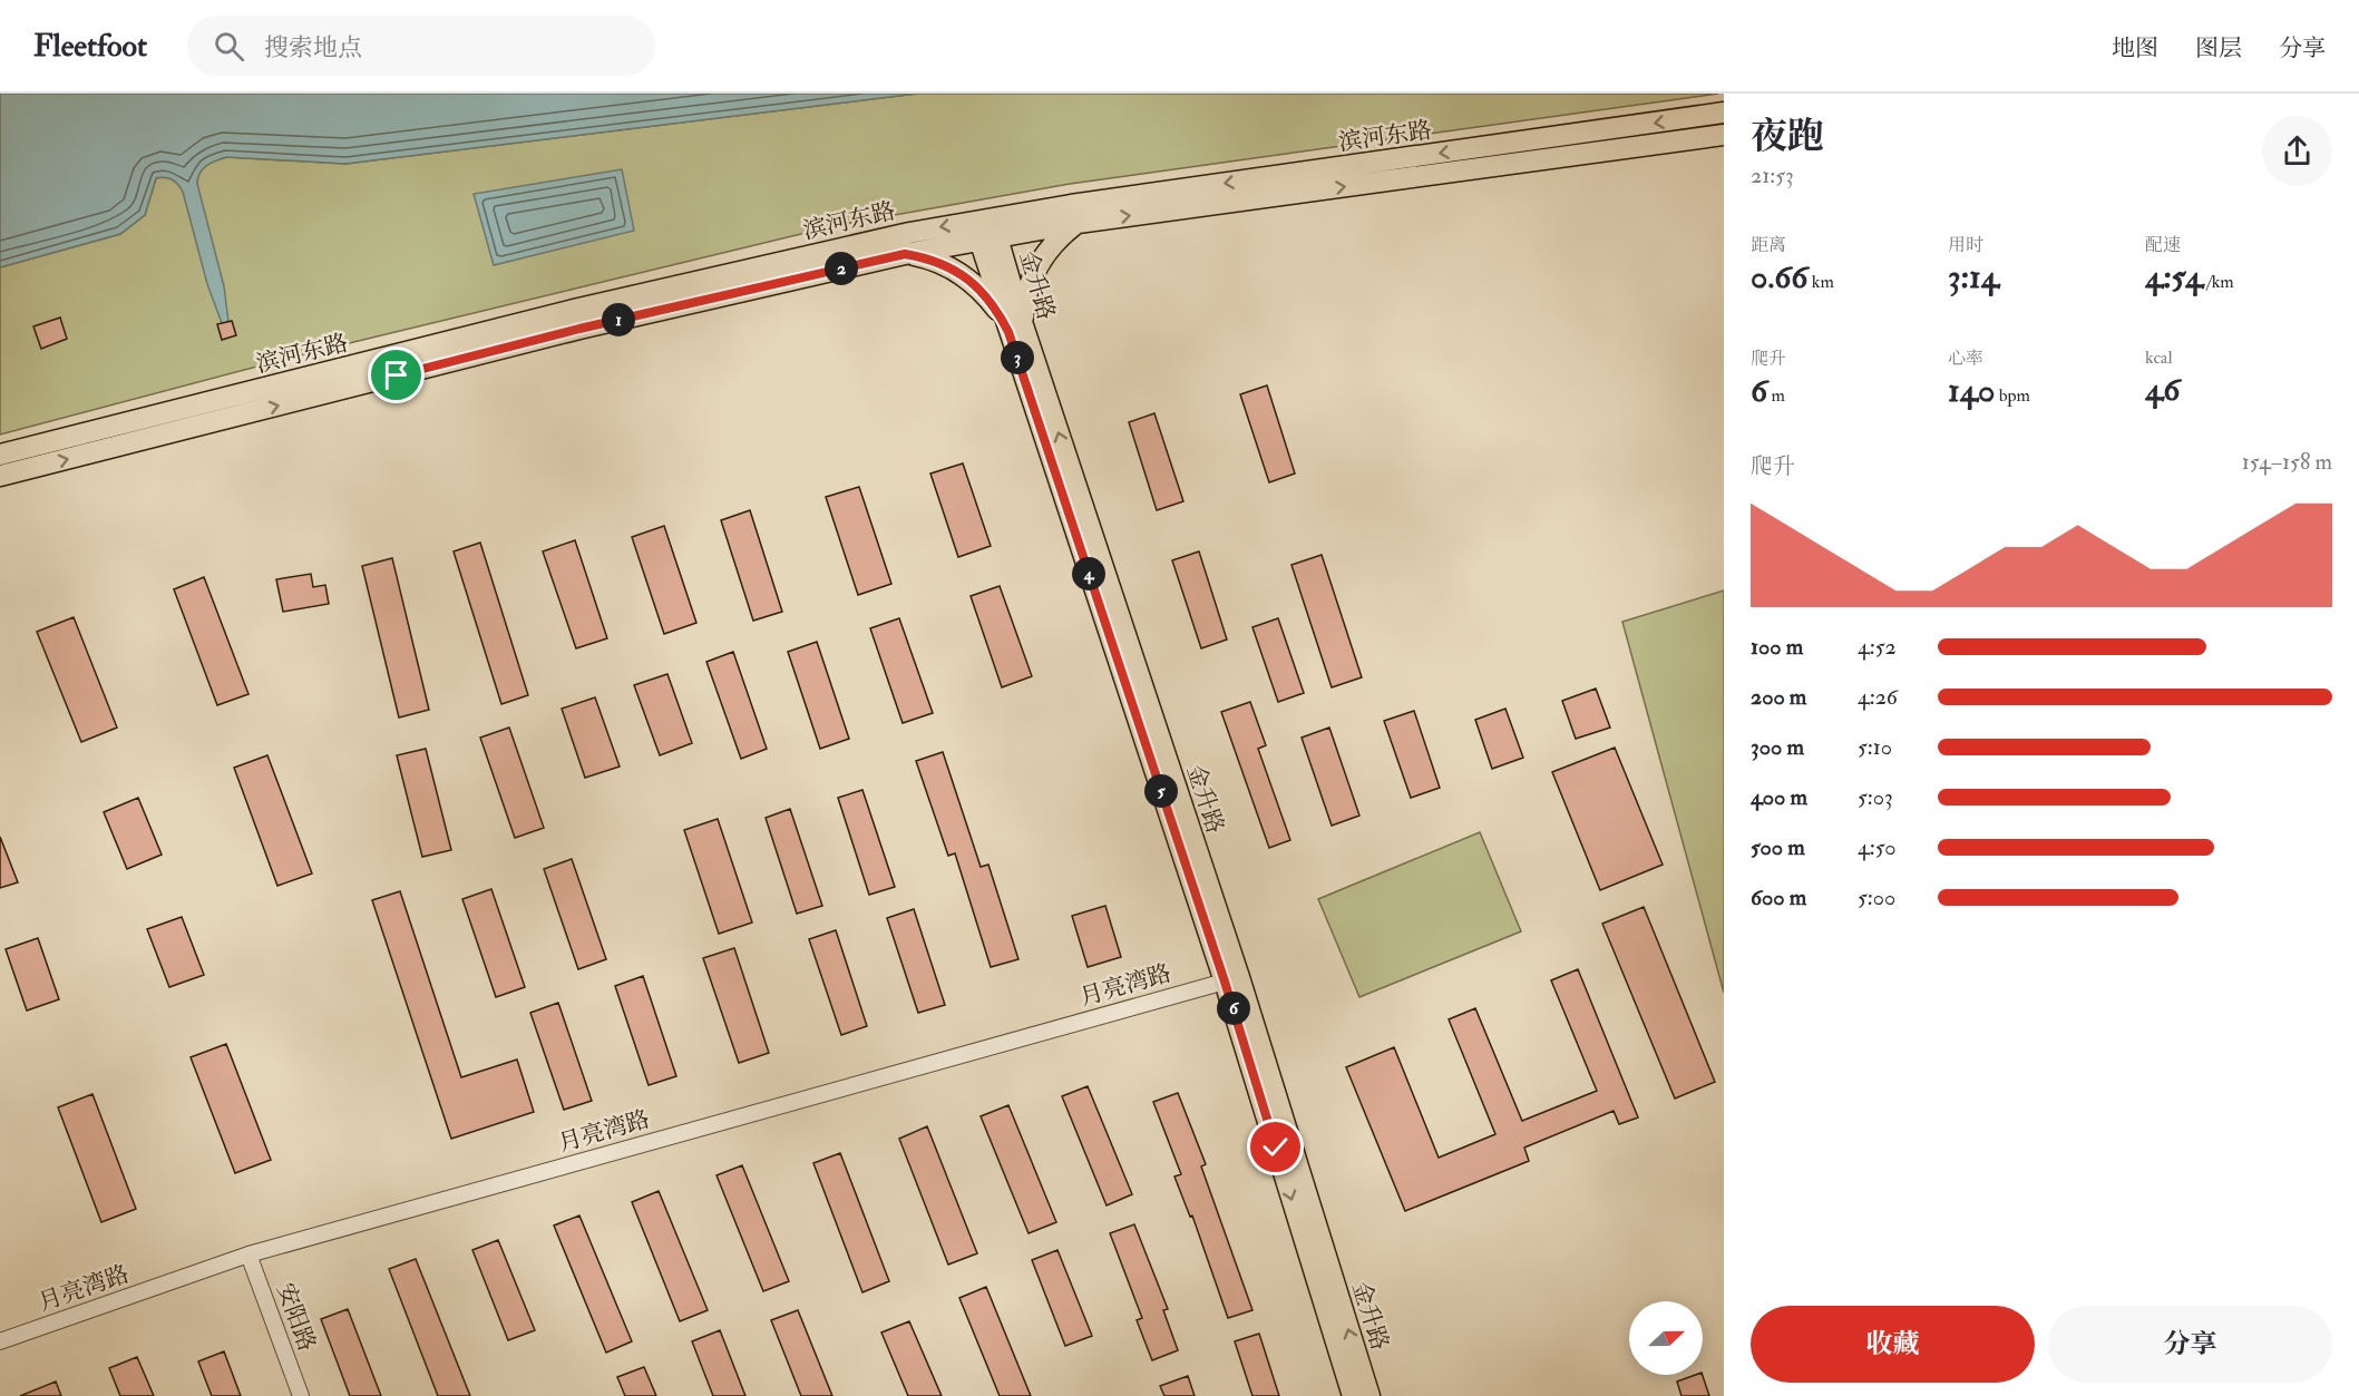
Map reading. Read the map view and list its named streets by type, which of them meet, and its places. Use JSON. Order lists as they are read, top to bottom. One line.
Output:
{"streets":{"main road":["滨河东路","金升路"],"street":["月亮湾路","安阳路"]},"crossings":[["滨河东路","金升路"],["金升路","月亮湾路"],["月亮湾路","安阳路"]],"north":"right","page":{"header":"Fleetfoot","search":"搜索地点","nav":["地图","图层","分享"],"heading":["夜跑","21:53"],"stats":[["距离","0.66 km"],["用时","3:14"],["配速","4:54 /km"],["爬升","6 m"],["心率","140 bpm"],["kcal","46"]],"pins":["2","1","3","4","5","6"],"chart":["爬升","154–158 m"],"list":[{"name":"100 m","note":"4:52"},{"name":"200 m","note":"4:26"},{"name":"300 m","note":"5:10"},{"name":"400 m","note":"5:03"},{"name":"500 m","note":"4:50"},{"name":"600 m","note":"5:00"}],"buttons":["收藏","分享"]}}
